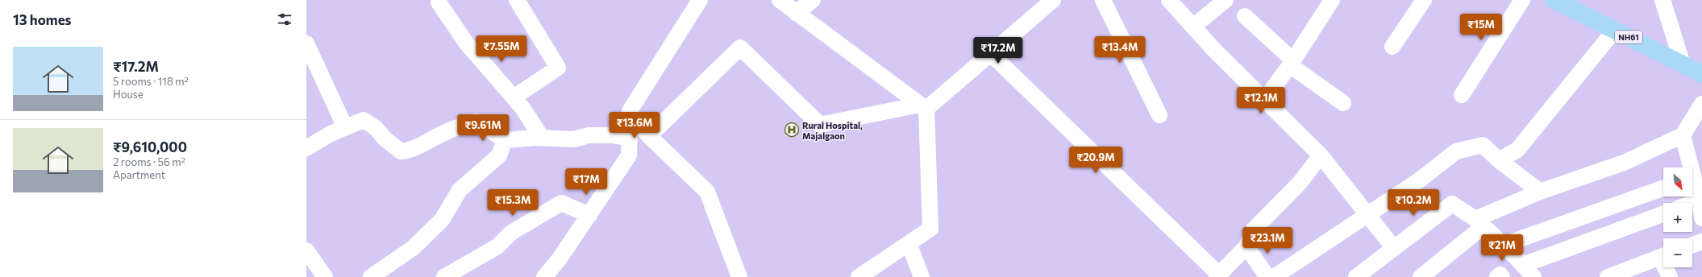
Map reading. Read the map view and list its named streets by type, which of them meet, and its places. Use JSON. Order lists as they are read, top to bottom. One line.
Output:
{"streets":{"main road":["NH61"]},"places":{"hospital":["Rural Hospital, Majalgaon"]},"north":"bottom right","page":{"heading":"13 homes","price":["₹15M","₹7.55M","₹13.4M","₹17.2M","₹12.1M","₹13.6M","₹9.61M","₹20.9M","₹17M","₹15.3M","₹10.2M","₹23.1M","₹21M"],"list":[{"name":"₹17.2M","note":"5 rooms · 118 m² · House"},{"name":"₹9,610,000","note":"2 rooms · 56 m² · Apartment"}],"map_buttons":["+","−"]}}
